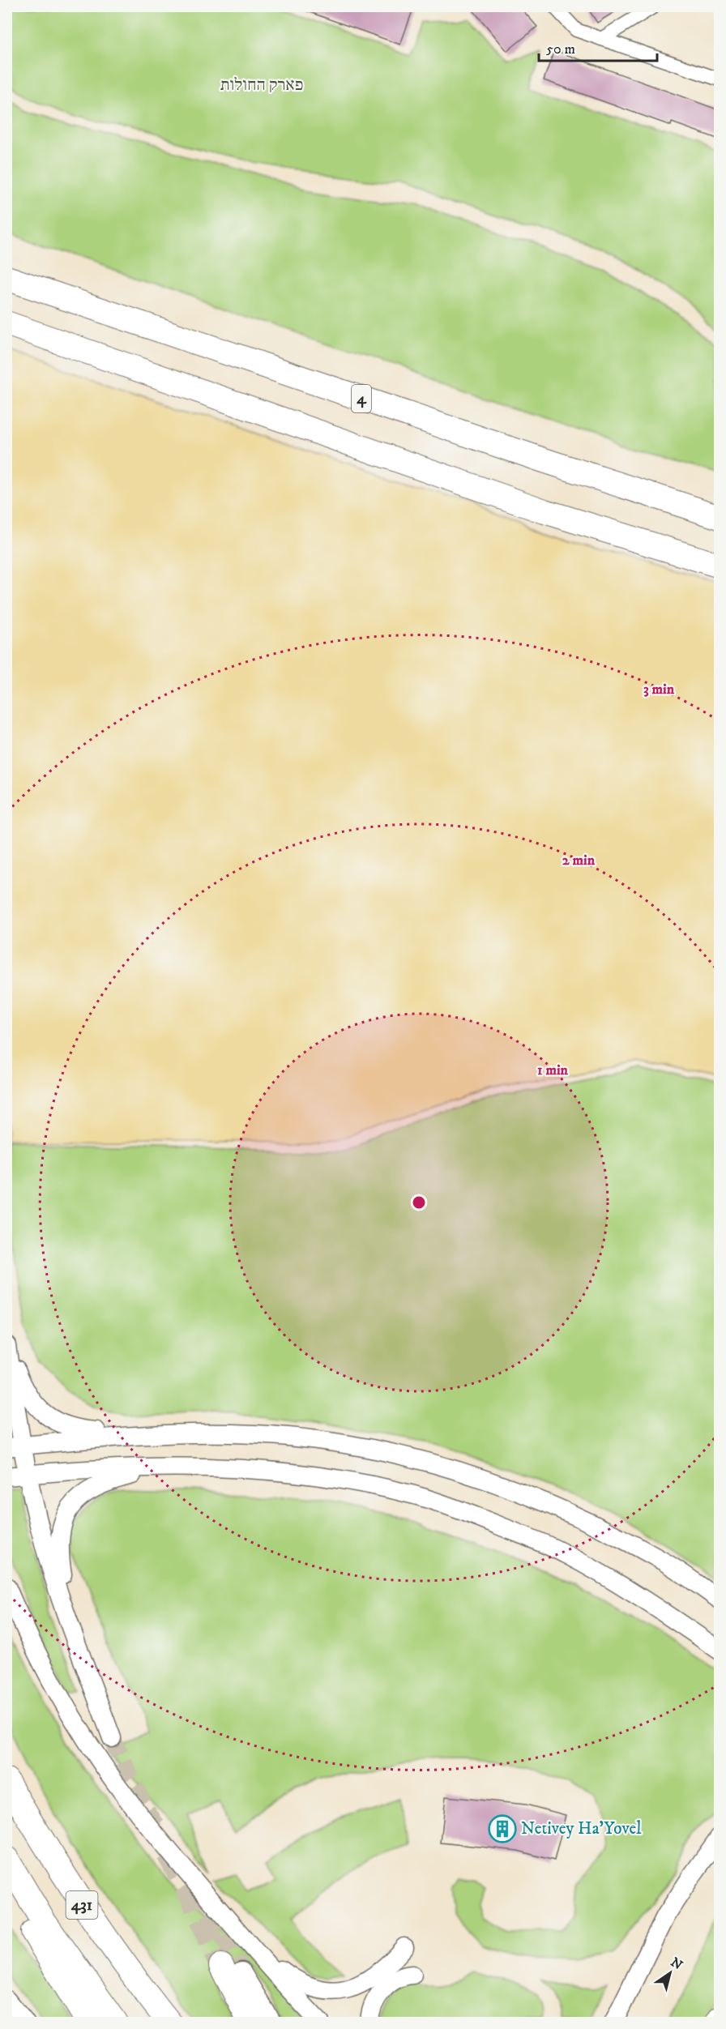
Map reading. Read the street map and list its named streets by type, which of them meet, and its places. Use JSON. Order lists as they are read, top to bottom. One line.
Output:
{"streets":{"highway":["4","431"]},"parks":["פארק החולות"],"places":{"building":["Netivey Ha'Yovel"]},"scale_bar":"50 m","north":"top right","rings":["3 min","2 min","1 min"]}
